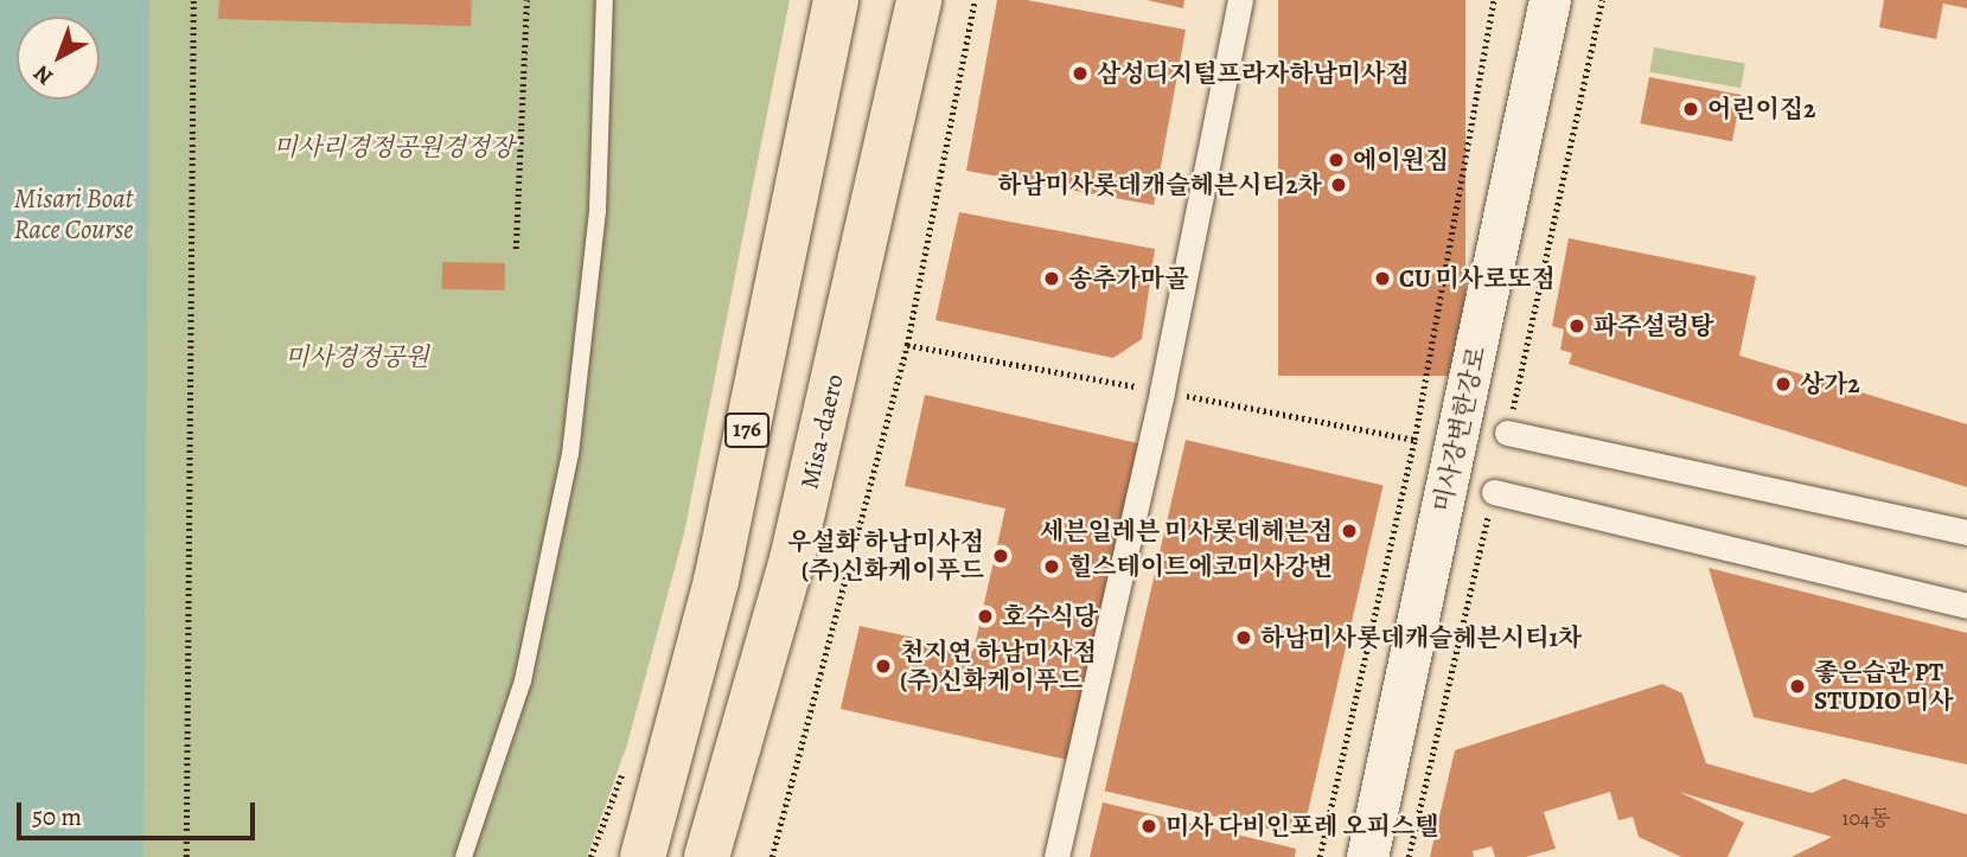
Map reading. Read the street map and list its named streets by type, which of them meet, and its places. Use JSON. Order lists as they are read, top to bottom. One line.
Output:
{"streets":{"main road":["176","Misa-daero"],"street":["미사강변한강로"]},"water":["Misari Boat Race Course"],"parks":["미사리경정공원경정장","미사경정공원"],"places":["삼성디지털프라자하남미사점","어린이집2","에이원짐","하남미사롯데캐슬헤븐시티2차","송추가마골","CU 미사로또점","파주설렁탕","상가2","세븐일레븐 미사롯데헤븐점","우설화 하남미사점 (주)신화케이푸드","힐스테이트에코미사강변","호수식당","하남미사롯데캐슬헤븐시티1차","천지연 하남미사점 (주)신화케이푸드","좋은습관 PT STUDIO 미사","미사 다비인포레 오피스텔"],"house_numbers":["104동"],"scale_bar":"50 m","north":"bottom left"}
